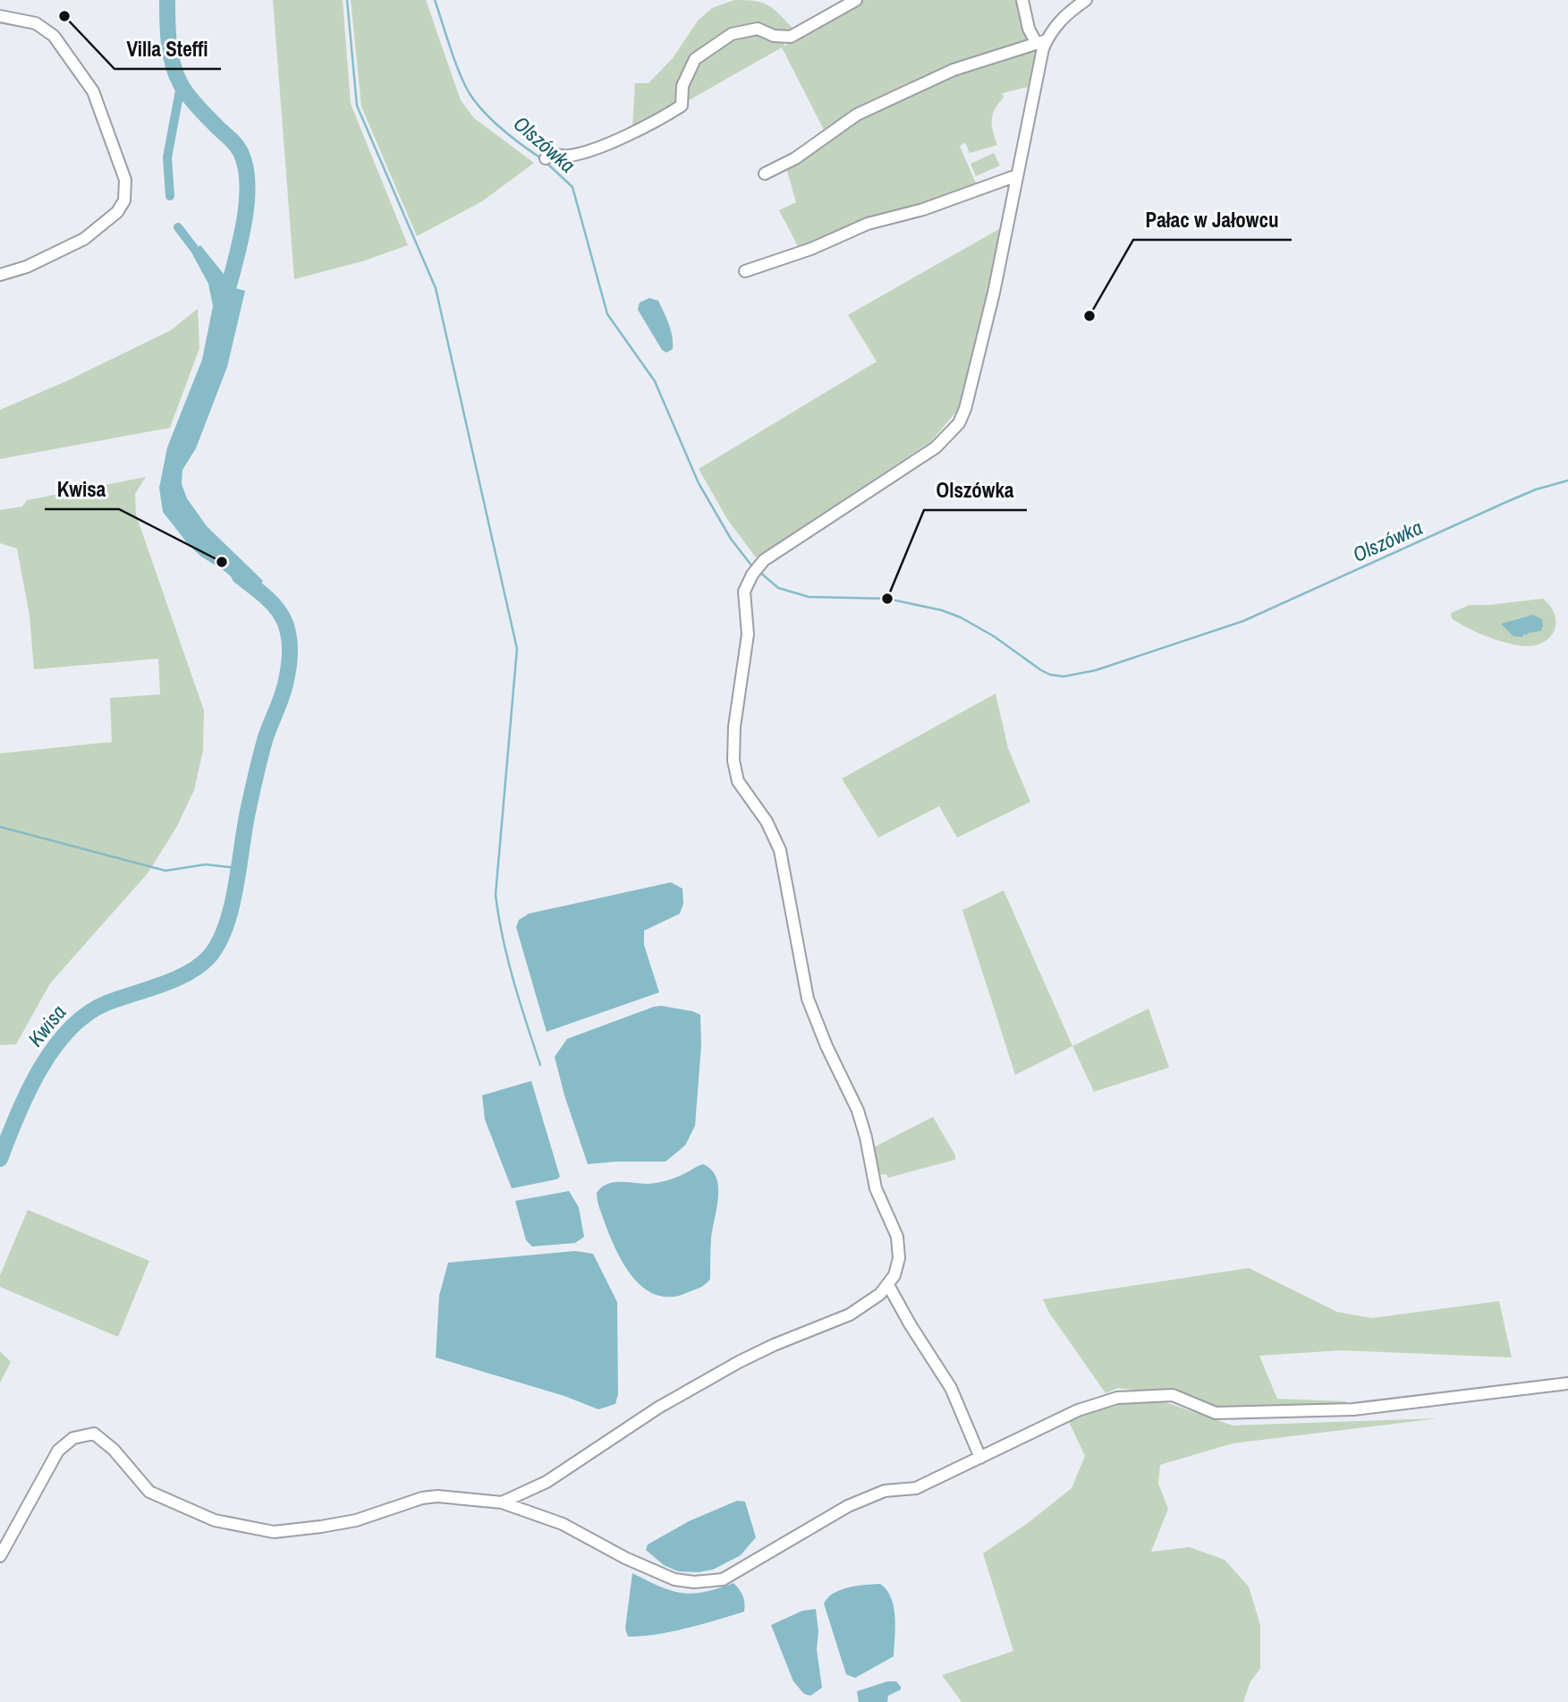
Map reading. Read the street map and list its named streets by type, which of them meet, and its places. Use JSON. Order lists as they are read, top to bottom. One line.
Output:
{"water":["Olszówka","Kwisa"],"places":["Villa Steffi","Pałac w Jałowcu","Kwisa","Olszówka"]}
